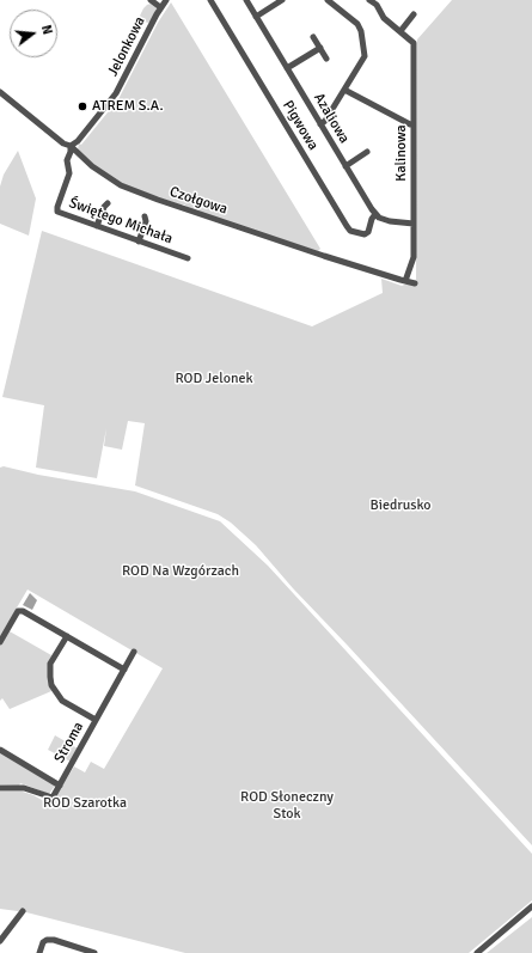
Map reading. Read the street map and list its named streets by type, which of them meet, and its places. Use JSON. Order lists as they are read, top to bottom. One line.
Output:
{"streets":{"street":["Jelonkowa","Azaliowa","Pigwowa","Kalinowa","Czołgowa","Świętego Michała","Stroma"]},"crossings":[["Jelonkowa","Czołgowa"],["Jelonkowa","Świętego Michała"],["Azaliowa","Pigwowa"],["Kalinowa","Czołgowa"],["Czołgowa","Świętego Michała"]],"parks":["ROD Jelonek","Biedrusko","ROD Na Wzgórzach","ROD Słoneczny Stok","ROD Szarotka"],"places":["ATREM S.A."],"north":"right"}
